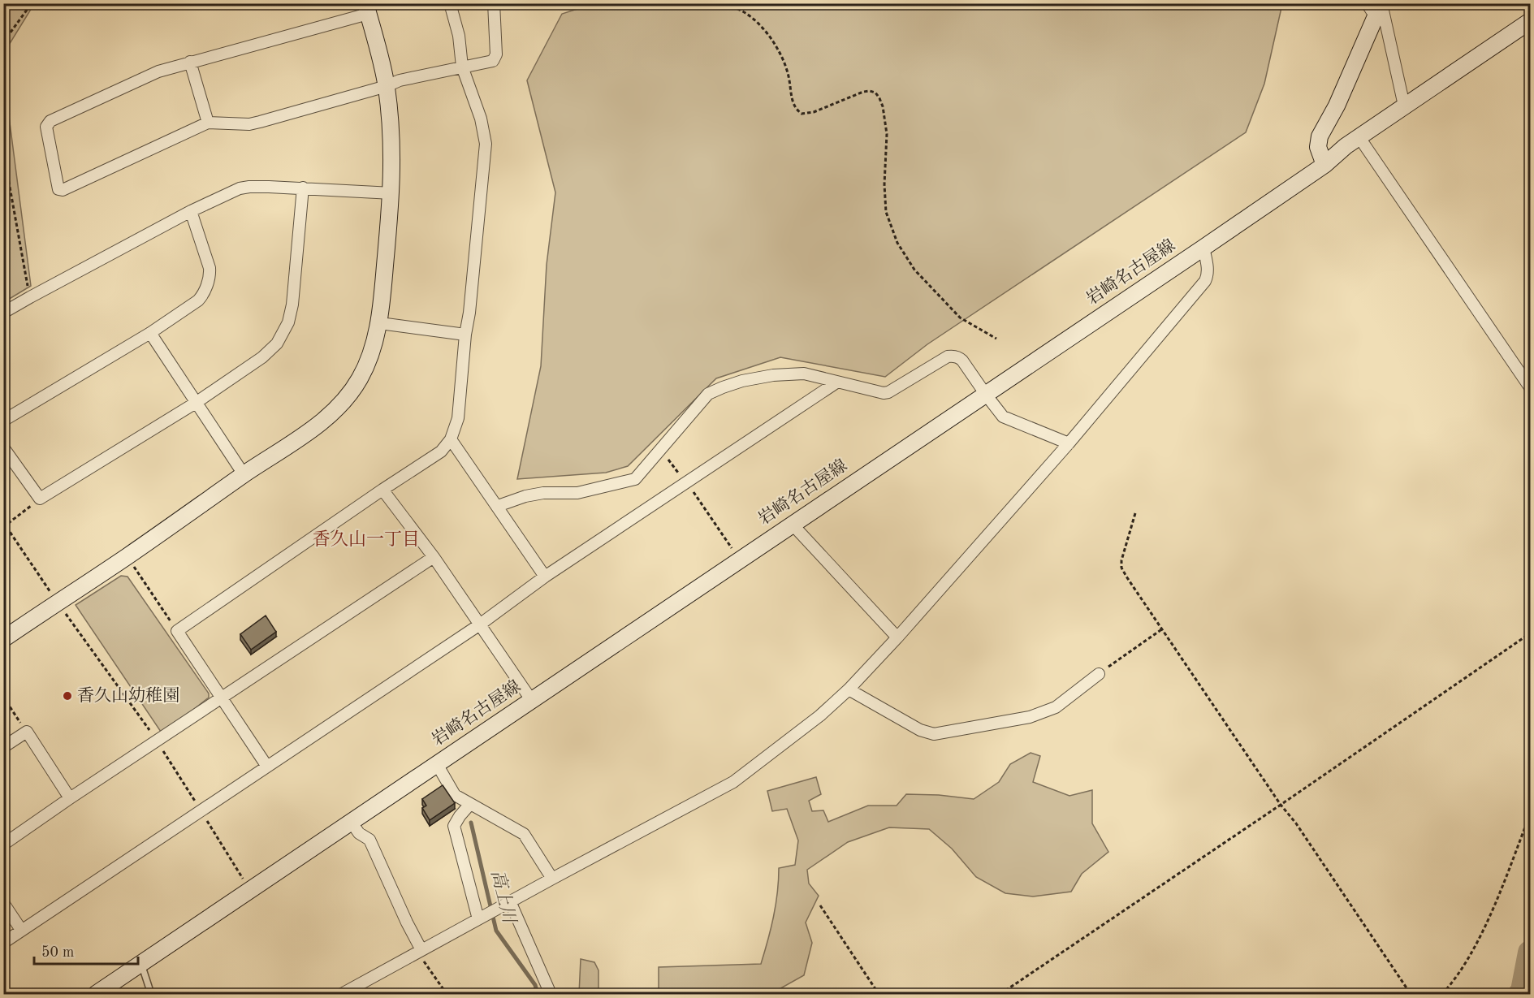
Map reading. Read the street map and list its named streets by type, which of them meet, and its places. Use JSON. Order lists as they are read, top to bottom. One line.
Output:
{"streets":{"main road":["岩崎名古屋線"]},"districts":["香久山一丁目"],"water":["高上川"],"places":["香久山幼稚園"],"scale_bar":"50 m"}
